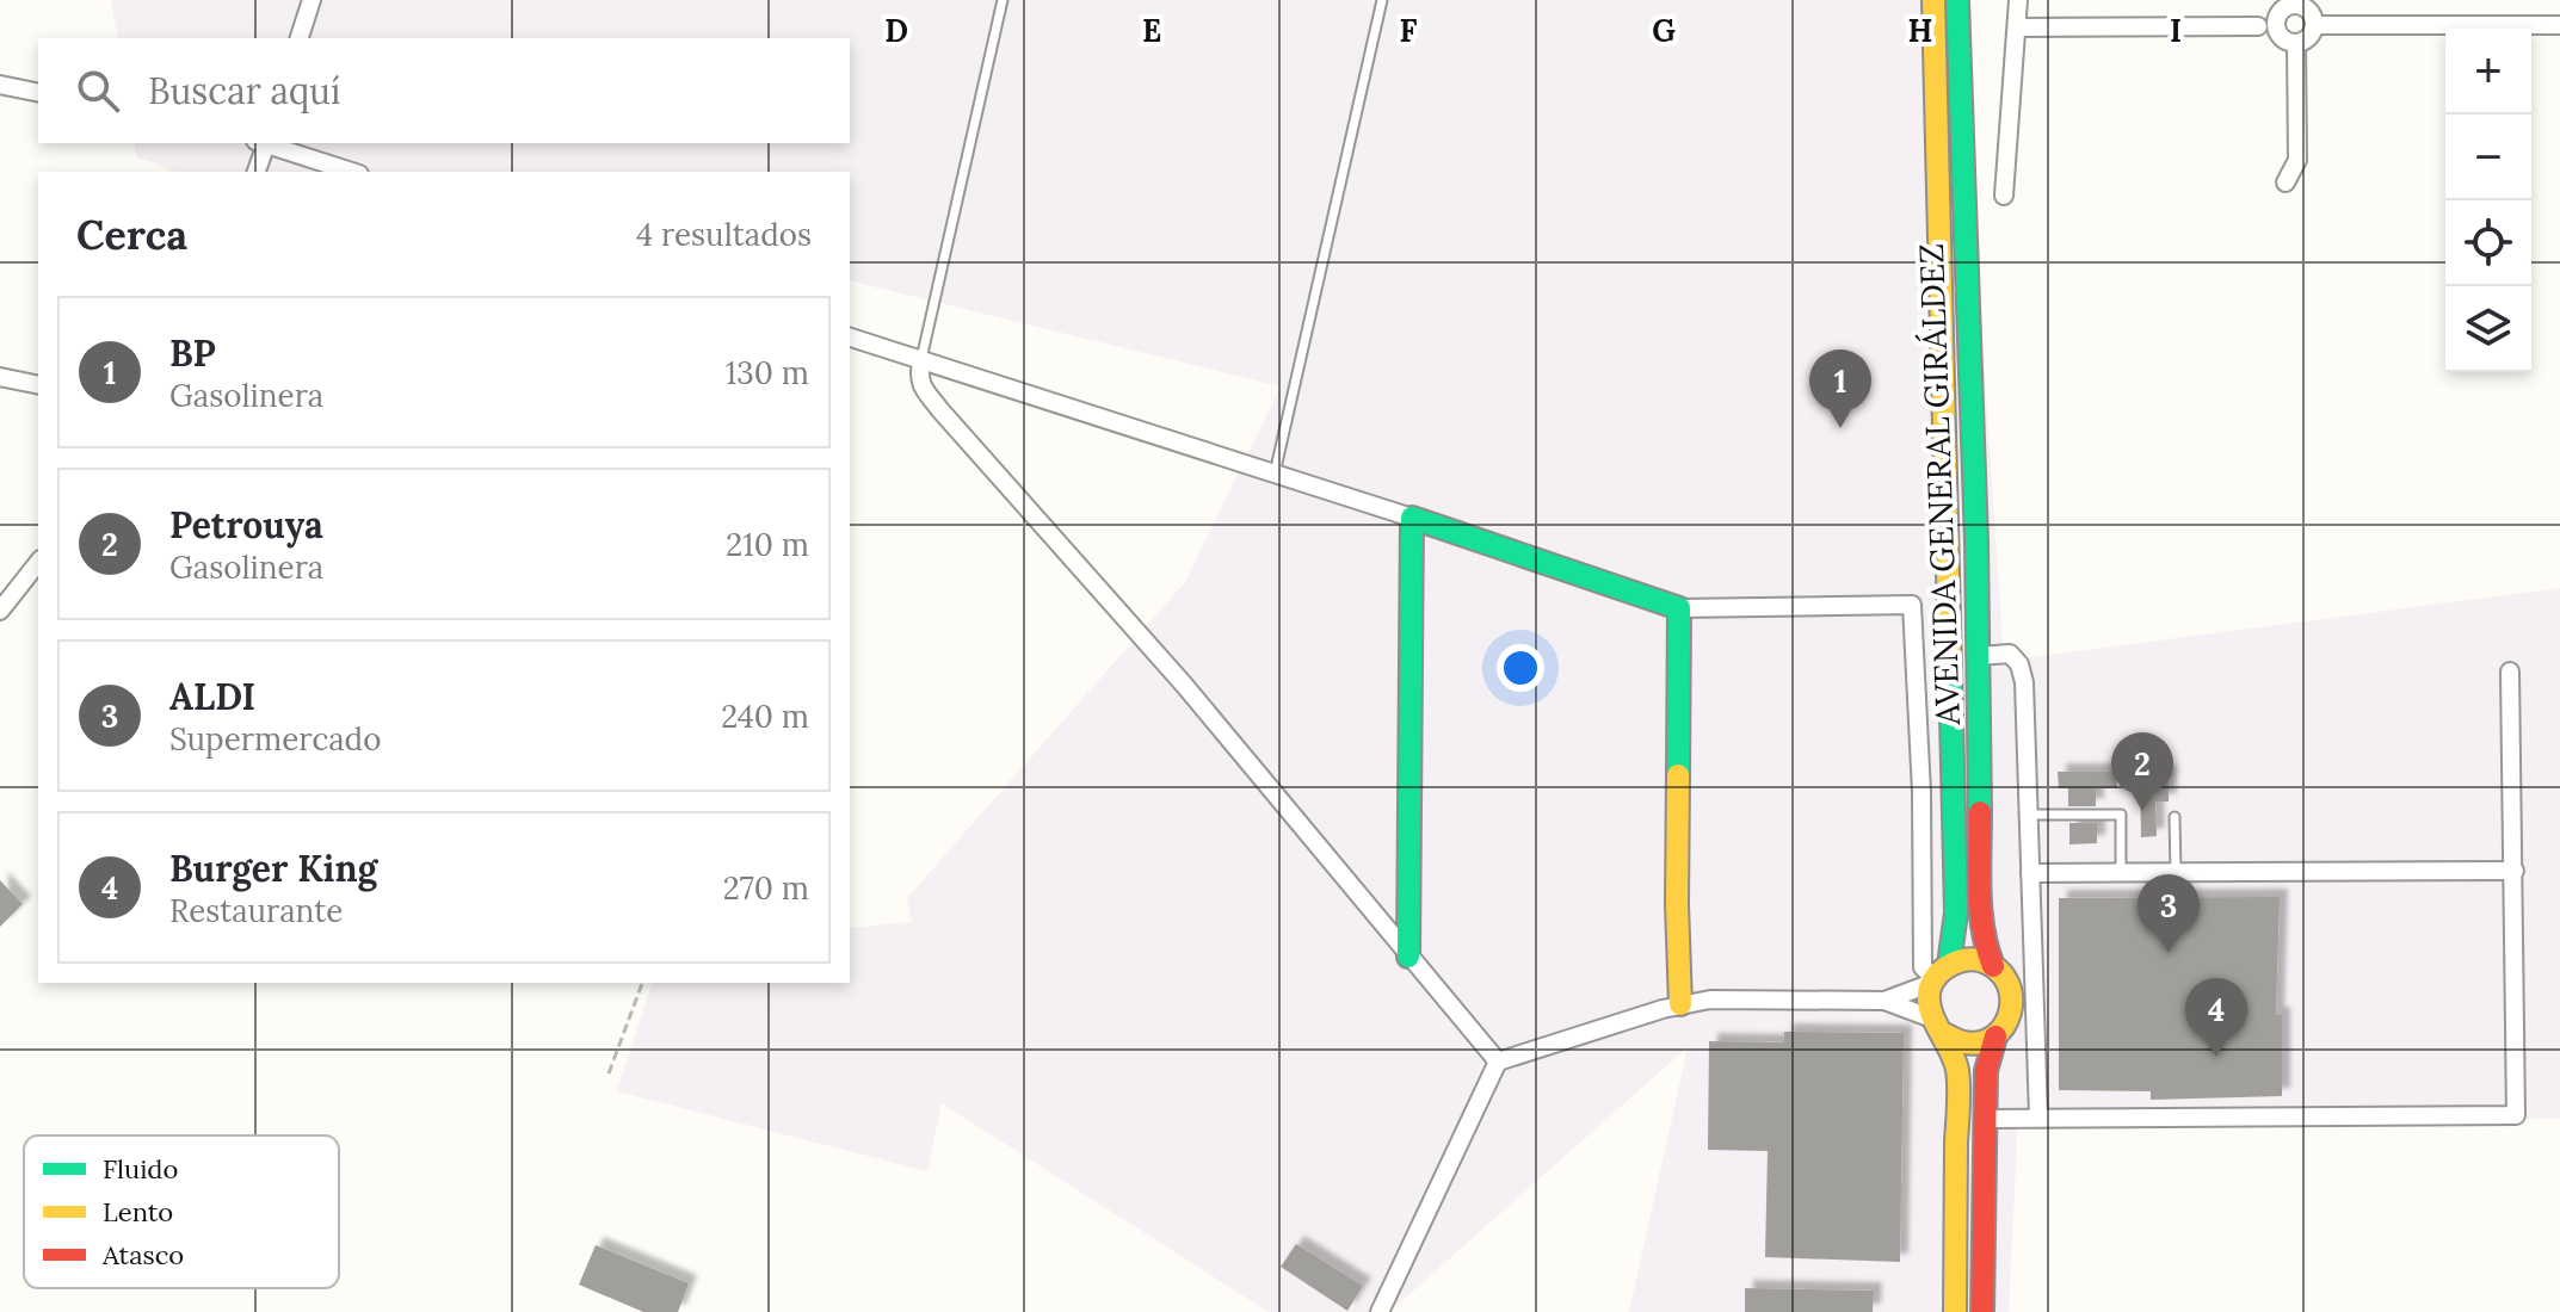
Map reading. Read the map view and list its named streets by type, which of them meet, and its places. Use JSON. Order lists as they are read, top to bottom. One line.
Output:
{"streets":{"main road":["AVENIDA GENERAL GIRÁLDEZ"]},"legend":["Fluido","Lento","Atasco"],"page":{"map_buttons":["+","−"],"search":"Buscar aquí","heading":["Cerca","4 resultados"],"list":[{"mark":"1","name":"BP","note":"Gasolinera","value":"130 m"},{"mark":"2","name":"Petrouya","note":"Gasolinera","value":"210 m"},{"mark":"3","name":"ALDI","note":"Supermercado","value":"240 m"},{"mark":"4","name":"Burger King","note":"Restaurante","value":"270 m"}],"pins":["1","2","3","4"]},"grid":{"columns":["D","E","F","G","H","I"]}}
